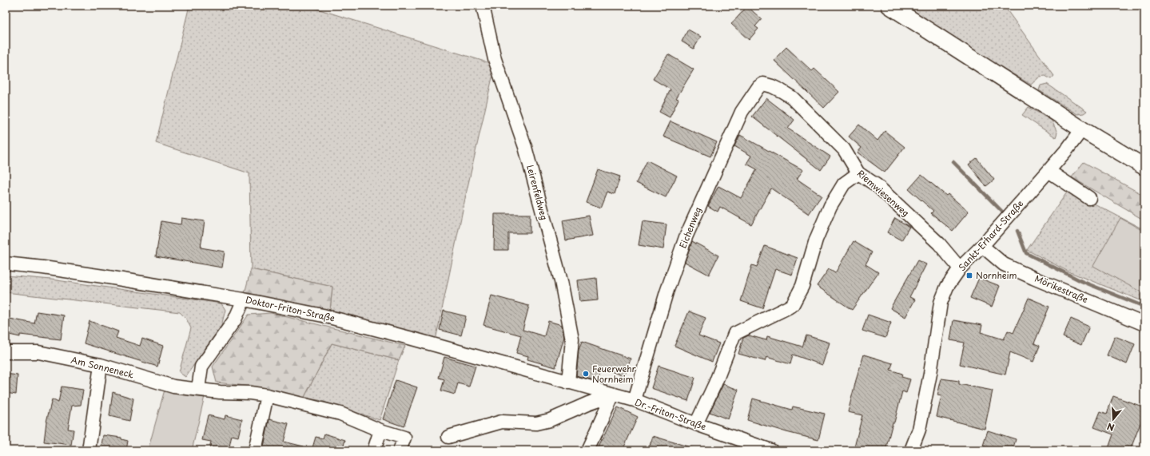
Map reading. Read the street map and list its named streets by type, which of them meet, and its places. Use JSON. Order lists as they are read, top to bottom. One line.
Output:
{"streets":{"street":["Leirenfeldweg","Riemwiesenweg","Eichenweg","Sankt-Erhard-Straße","Mörikestraße","Doktor-Friton-Straße","Am Sonneneck","Dr.-Friton-Straße"]},"crossings":[["Leirenfeldweg","Doktor-Friton-Straße"],["Leirenfeldweg","Dr.-Friton-Straße"],["Riemwiesenweg","Eichenweg"],["Riemwiesenweg","Sankt-Erhard-Straße"],["Eichenweg","Dr.-Friton-Straße"],["Sankt-Erhard-Straße","Mörikestraße"],["Doktor-Friton-Straße","Dr.-Friton-Straße"]],"places":{"transit":["Nornheim"],"other":["Feuerwehr Nornheim"]},"north":"bottom"}
